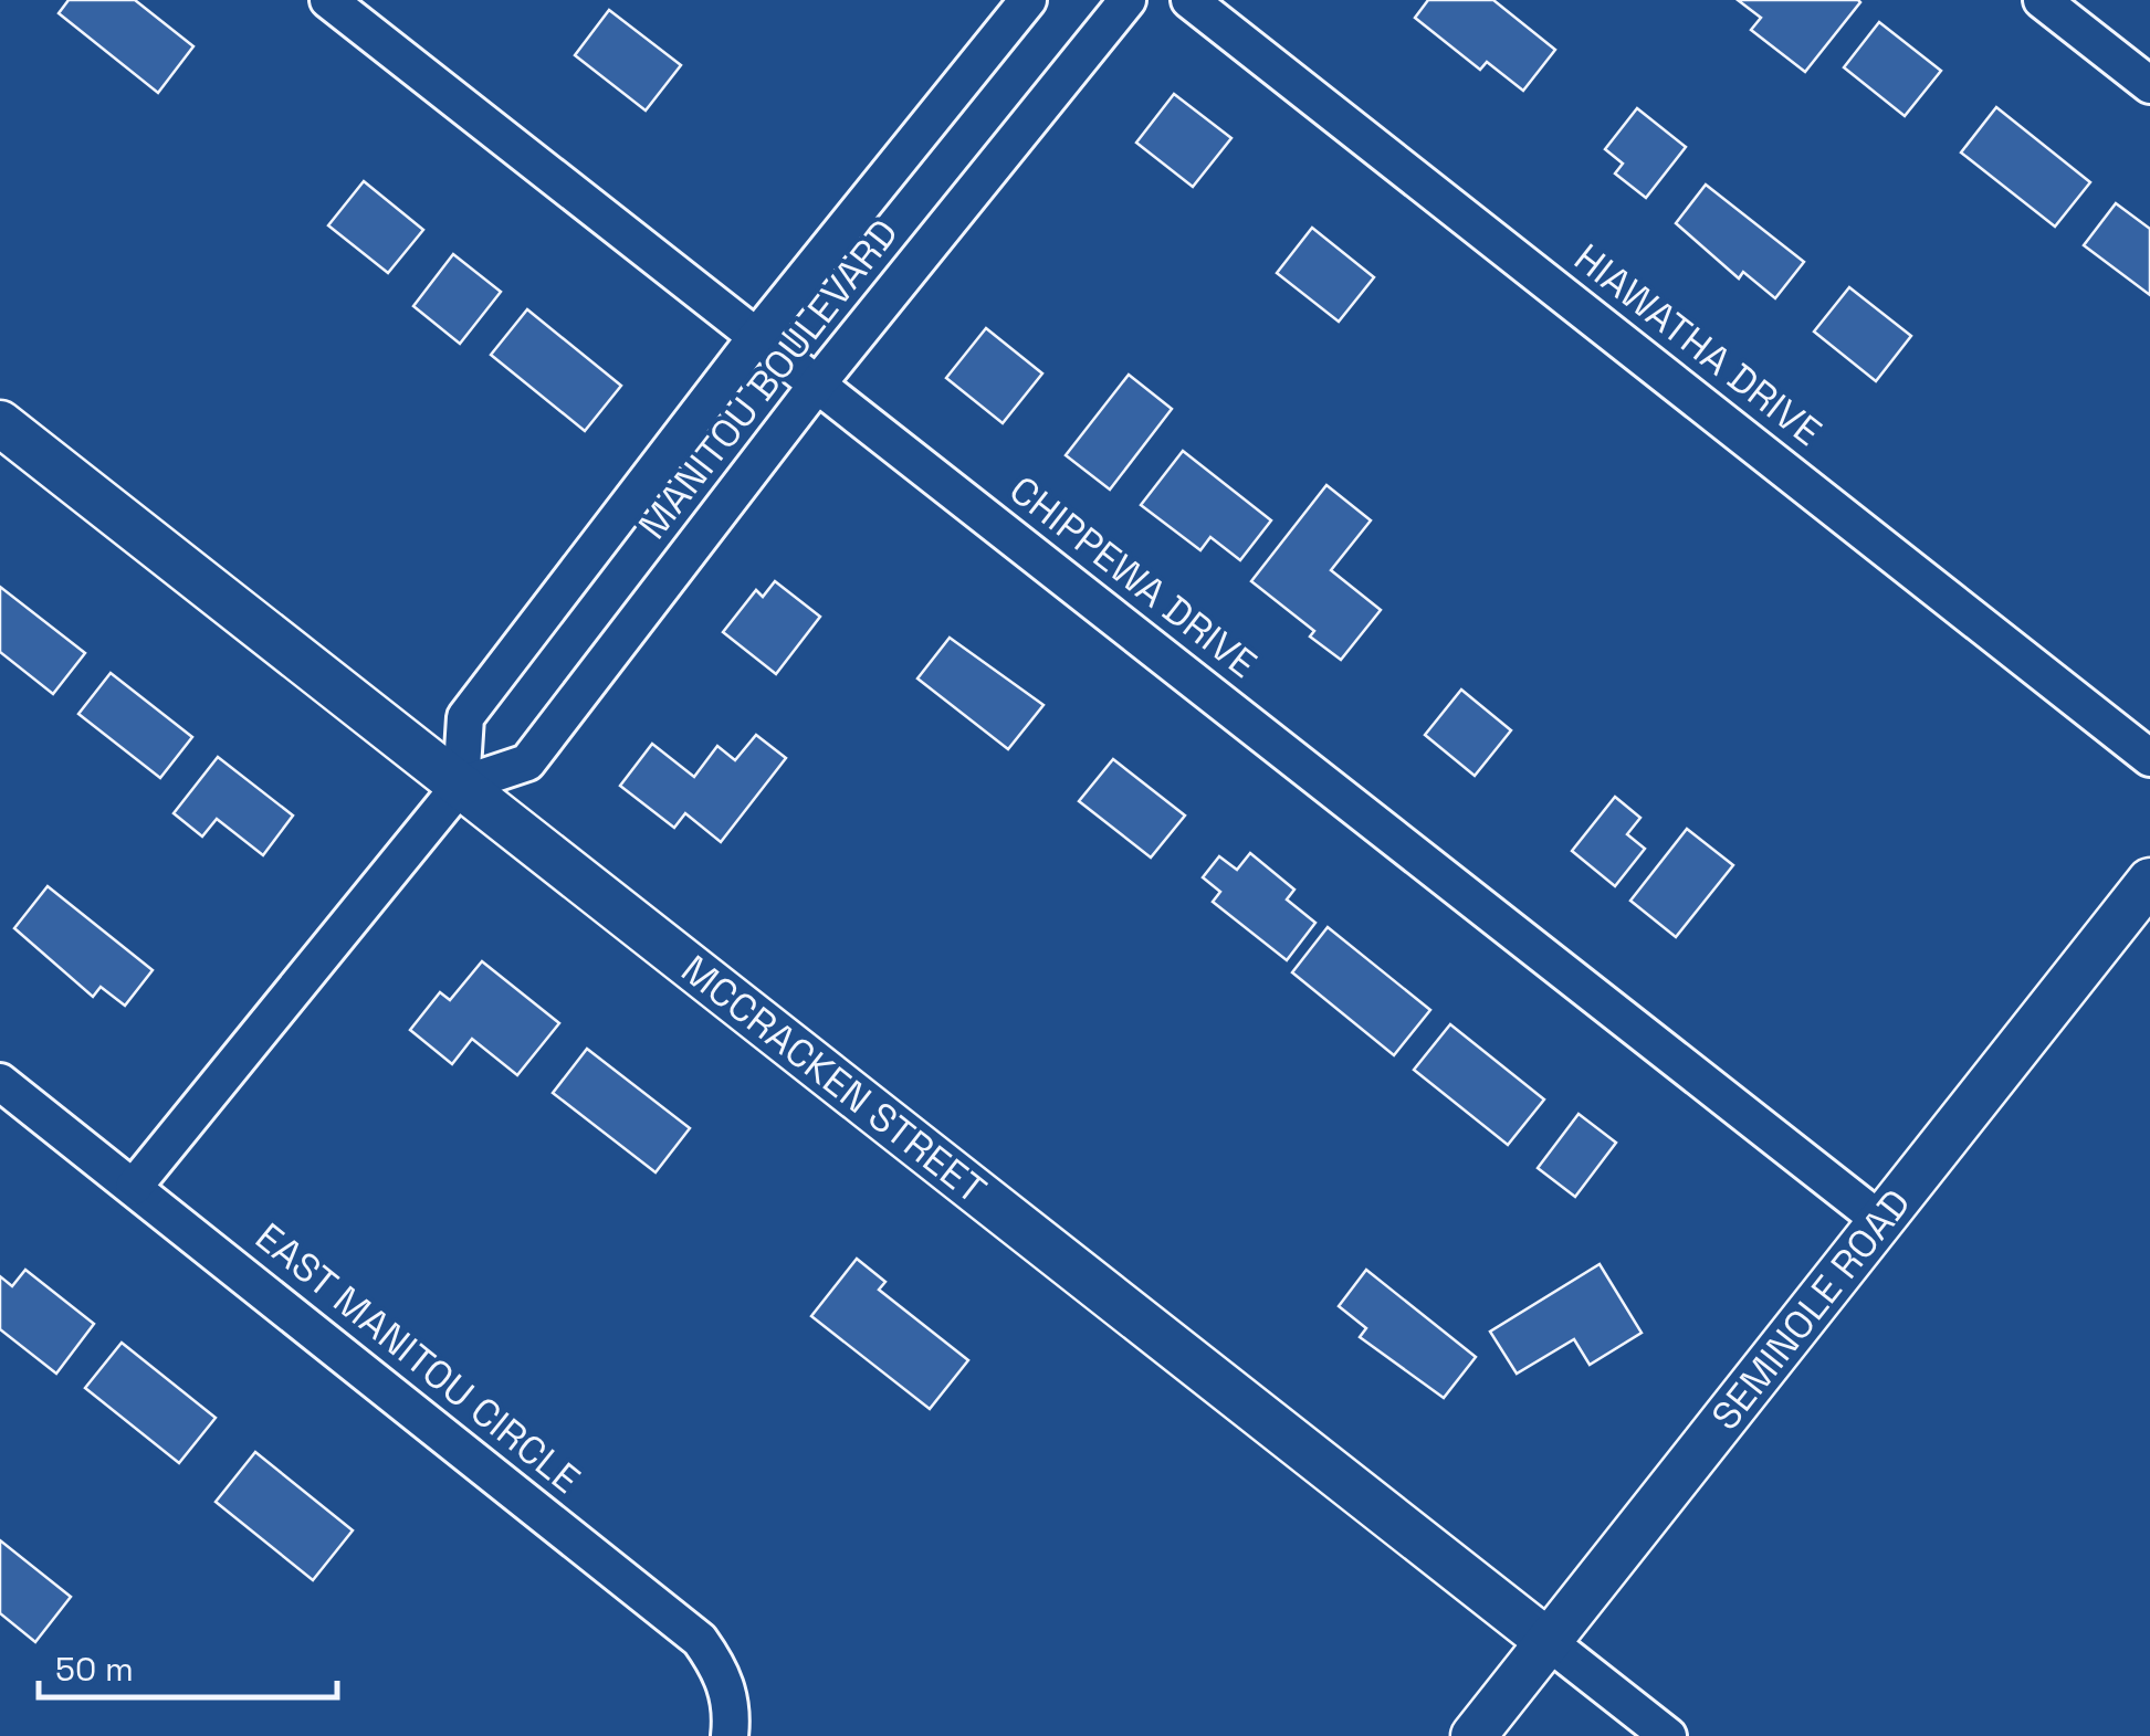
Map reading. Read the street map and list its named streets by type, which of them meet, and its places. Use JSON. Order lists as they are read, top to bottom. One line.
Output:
{"streets":{"street":["HIAWATHA DRIVE","MANITOU BOULEVARD","CHIPPEWA DRIVE","MCCRACKEN STREET","SEMINOLE ROAD","EAST MANITOU CIRCLE"]},"crossings":[["MANITOU BOULEVARD","CHIPPEWA DRIVE"],["MANITOU BOULEVARD","MCCRACKEN STREET"],["CHIPPEWA DRIVE","SEMINOLE ROAD"],["MCCRACKEN STREET","SEMINOLE ROAD"]],"scale_bar":"50 m"}
